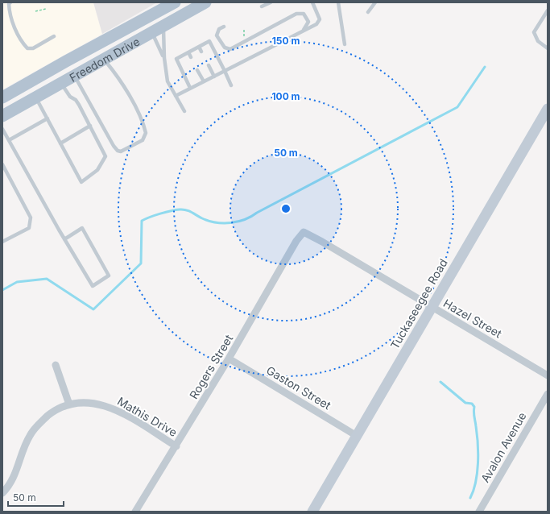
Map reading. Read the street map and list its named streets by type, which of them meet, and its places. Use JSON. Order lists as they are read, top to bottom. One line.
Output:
{"streets":{"main road":["Freedom Drive","Tuckaseegee Road"],"street":["Hazel Street","Rogers Street","Gaston Street","Mathis Drive","Avalon Avenue"]},"crossings":[["Tuckaseegee Road","Hazel Street"],["Tuckaseegee Road","Gaston Street"],["Hazel Street","Rogers Street"],["Rogers Street","Gaston Street"],["Rogers Street","Mathis Drive"]],"scale_bar":"50 m","rings":["150 m","100 m","50 m"]}
